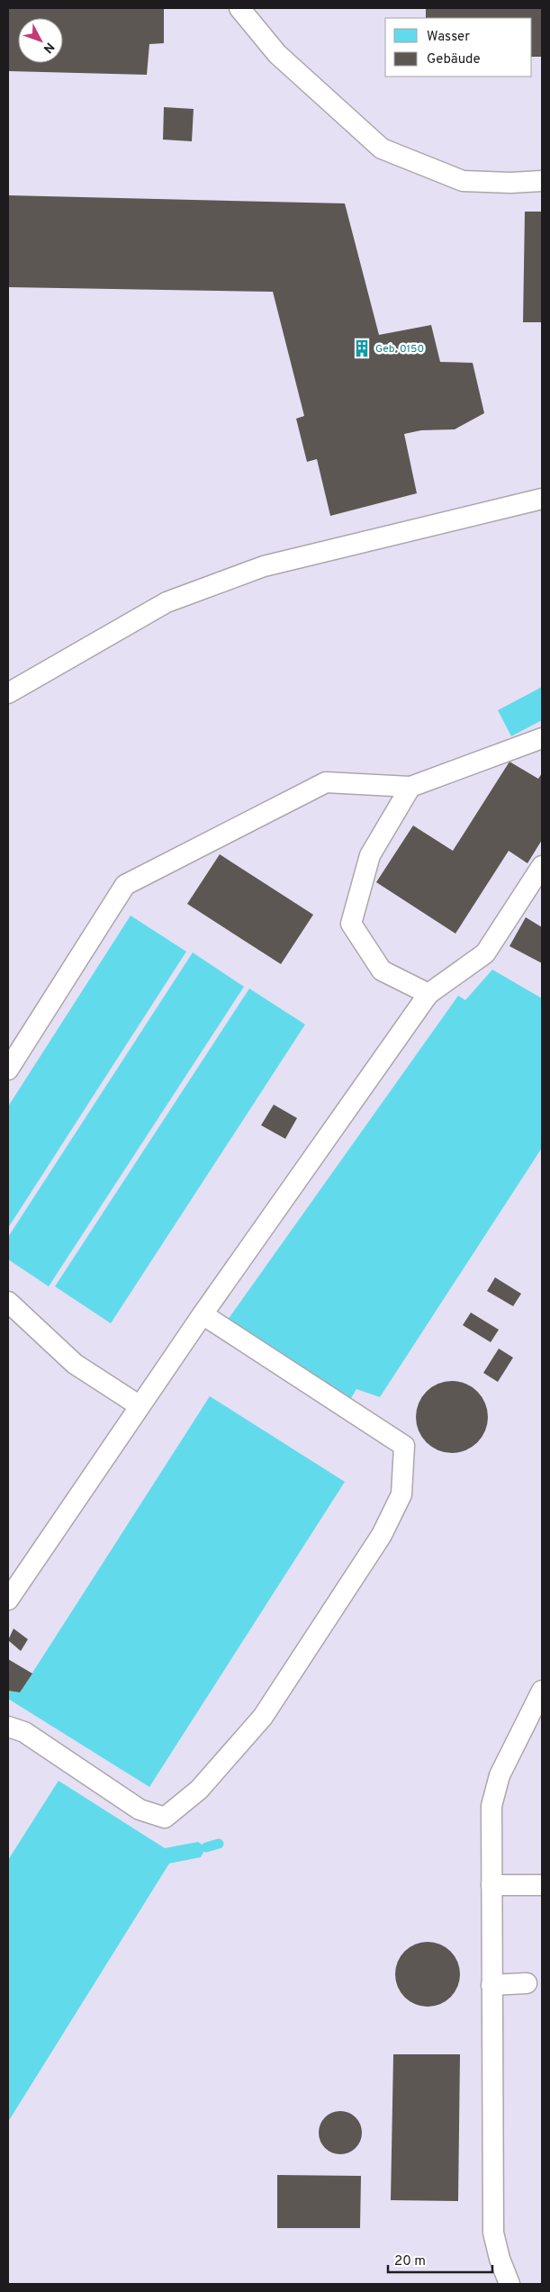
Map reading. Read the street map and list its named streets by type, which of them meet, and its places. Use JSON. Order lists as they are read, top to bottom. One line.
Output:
{"places":{"building":["Geb. 0150"]},"legend":["Wasser","Gebäude"],"scale_bar":"20 m","north":"bottom right"}
